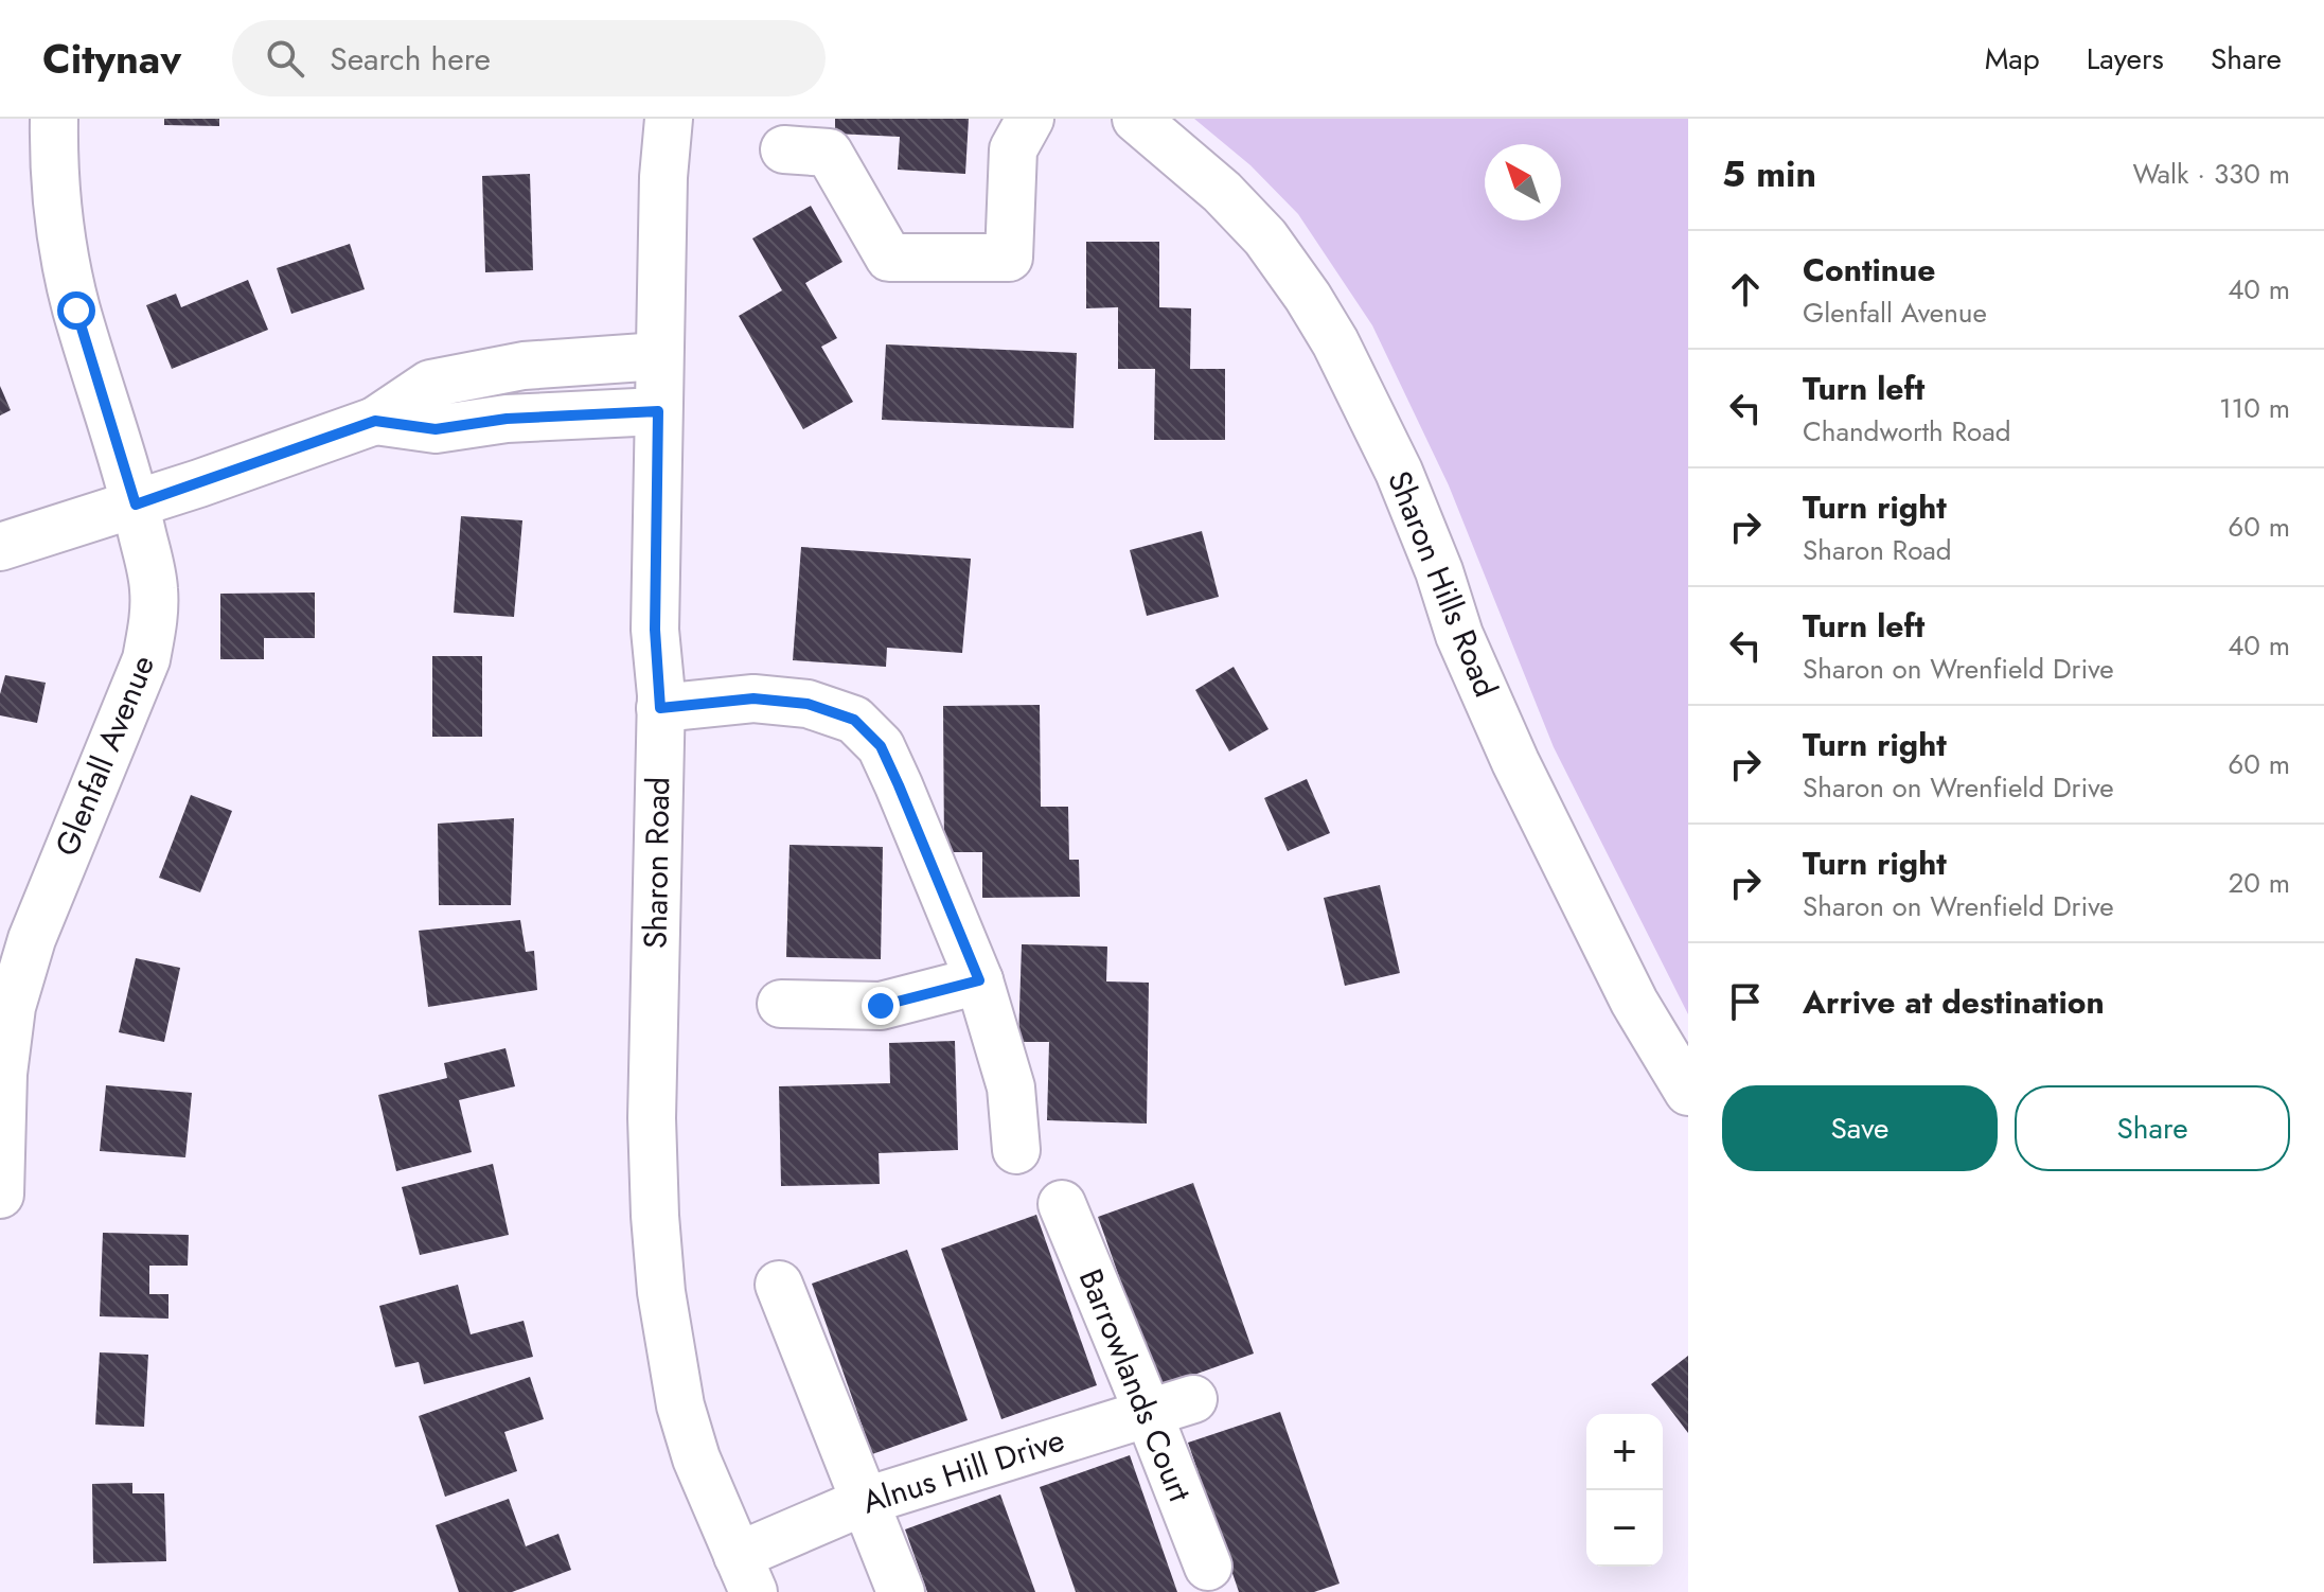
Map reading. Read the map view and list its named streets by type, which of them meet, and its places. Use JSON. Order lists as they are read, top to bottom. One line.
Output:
{"streets":{"street":["Sharon Hills Road","Glenfall Avenue","Sharon Road","Barrowlands Court","Alnus Hill Drive"]},"crossings":[["Sharon Road","Alnus Hill Drive"],["Barrowlands Court","Alnus Hill Drive"]],"north":"top left","page":{"header":"Citynav","search":"Search here","nav":["Map","Layers","Share"],"heading":["5 min","Walk · 330 m"],"list":[["Continue","Glenfall Avenue","40 m"],["Turn left","Chandworth Road","110 m"],["Turn right","Sharon Road","60 m"],["Turn left","Sharon on Wrenfield Drive","40 m"],["Turn right","Sharon on Wrenfield Drive","60 m"],["Turn right","Sharon on Wrenfield Drive","20 m"],"Arrive at destination"],"buttons":["Save","Share"],"map_buttons":["+","−"]}}
